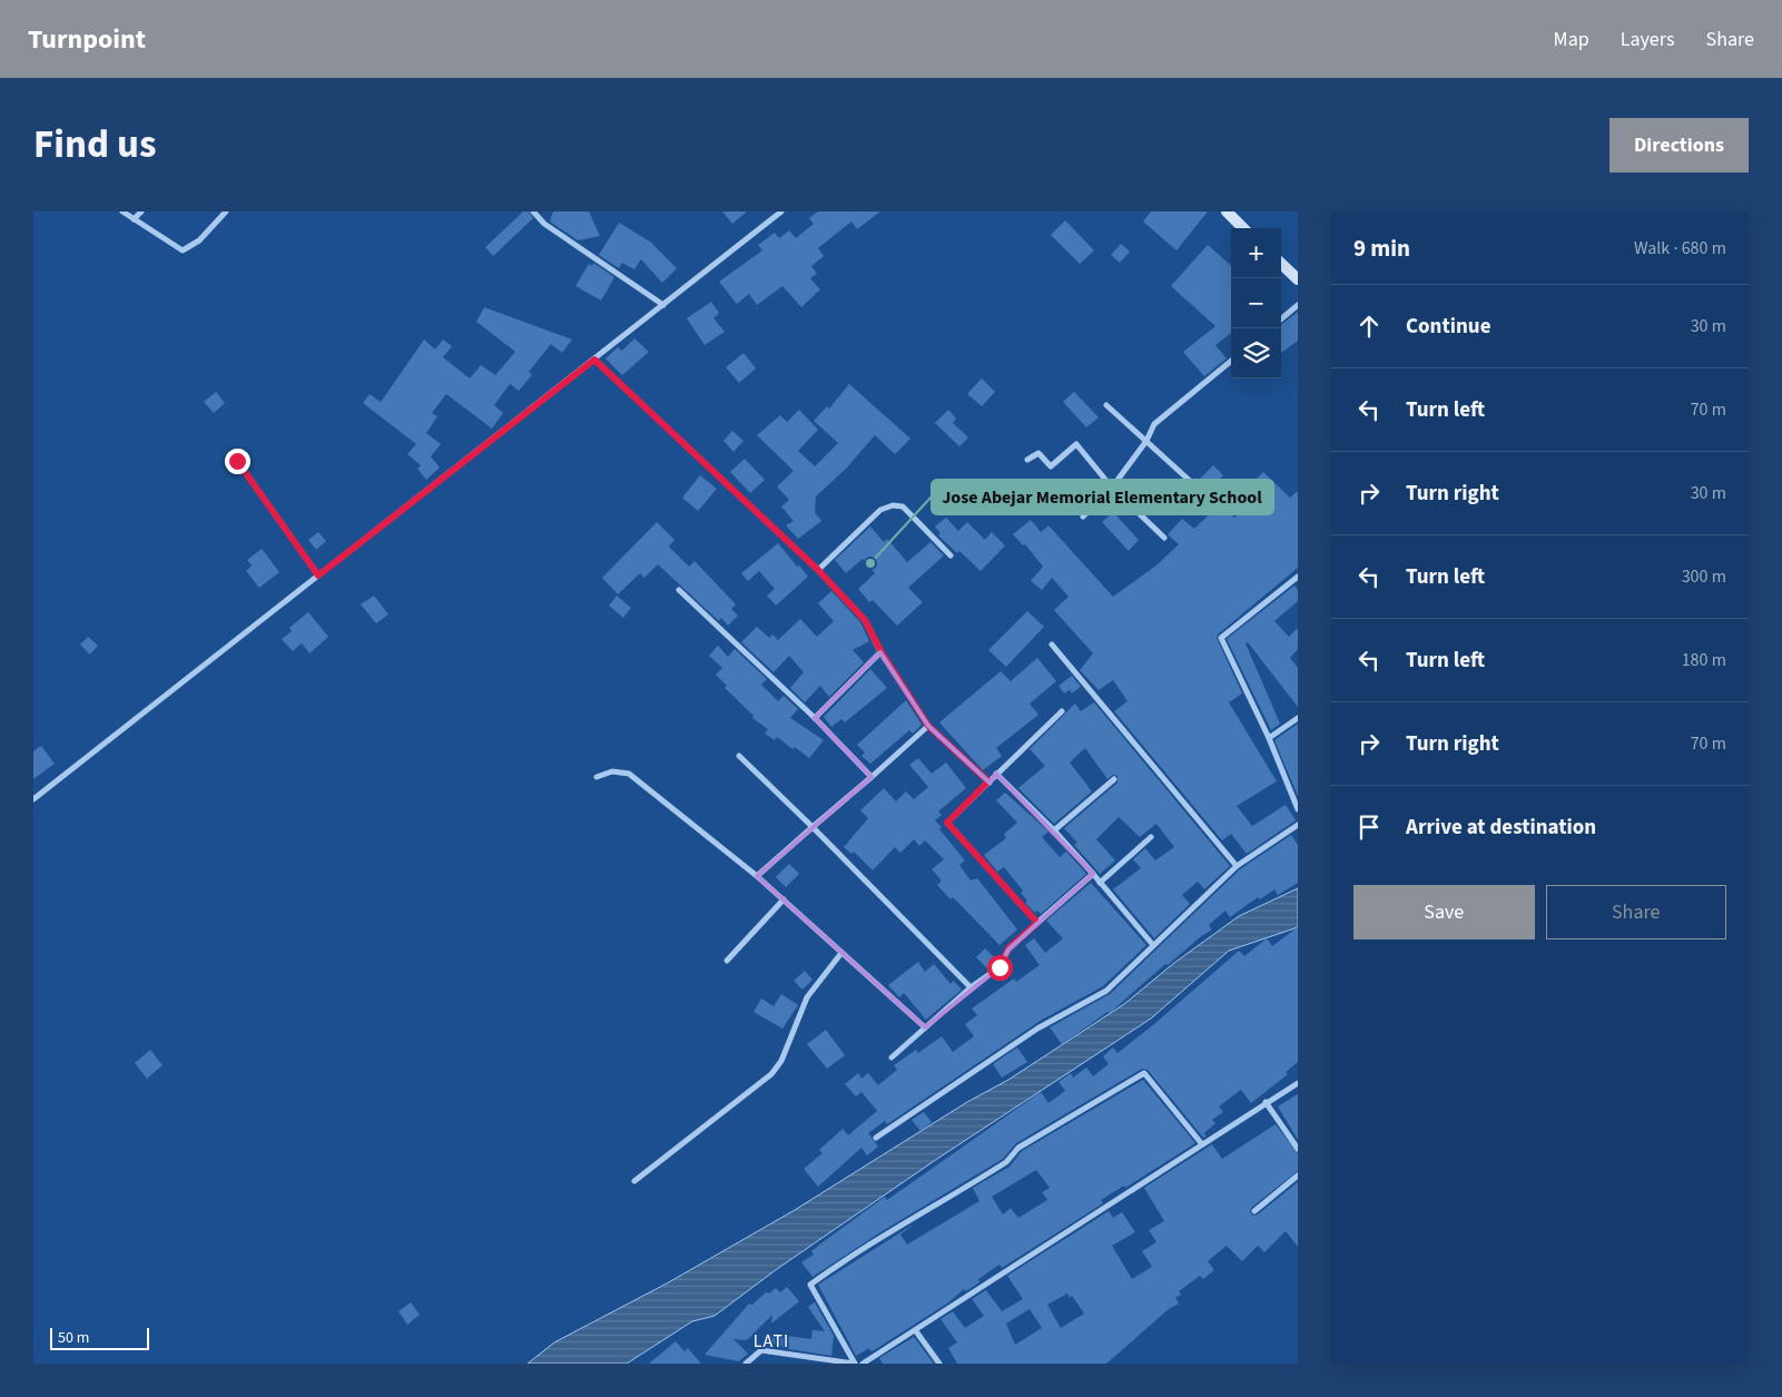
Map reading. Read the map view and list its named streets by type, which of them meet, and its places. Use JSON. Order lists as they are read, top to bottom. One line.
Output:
{"districts":["LATI"],"places":["Jose Abejar Memorial Elementary School"],"scale_bar":"50 m","page":{"header":"Turnpoint","nav":["Map","Layers","Share"],"title":"Find us","buttons":["Directions",["Save","Share"]],"heading":["9 min","Walk · 680 m"],"map_buttons":["+","−"],"list":[["Continue","30 m"],["Turn left","70 m"],["Turn right","30 m"],["Turn left","300 m"],["Turn left","180 m"],["Turn right","70 m"],"Arrive at destination"],"scale":"50 m"}}
